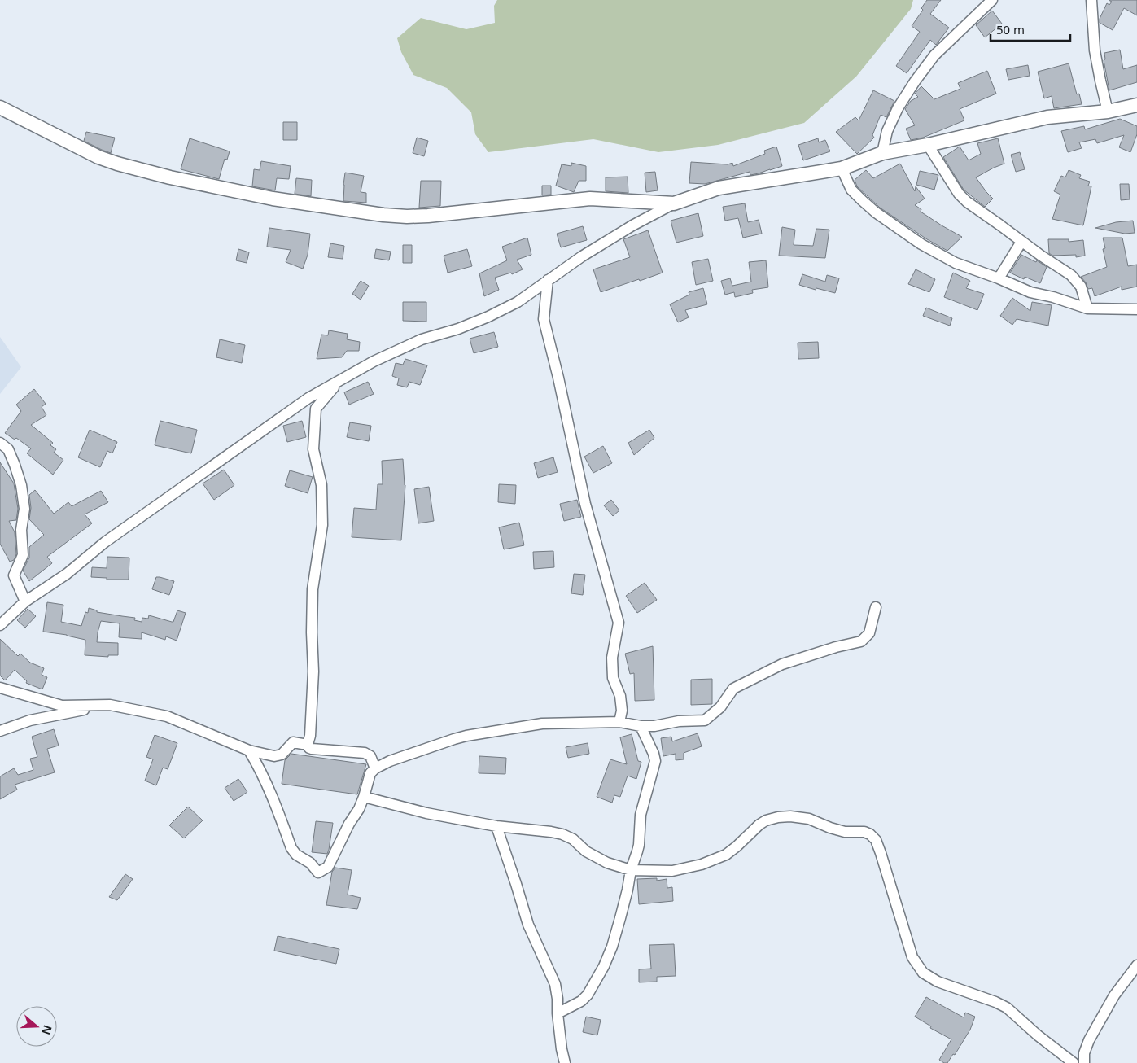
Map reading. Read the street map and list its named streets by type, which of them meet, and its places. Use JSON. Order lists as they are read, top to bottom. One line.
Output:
{"scale_bar":"50 m","north":"right"}
